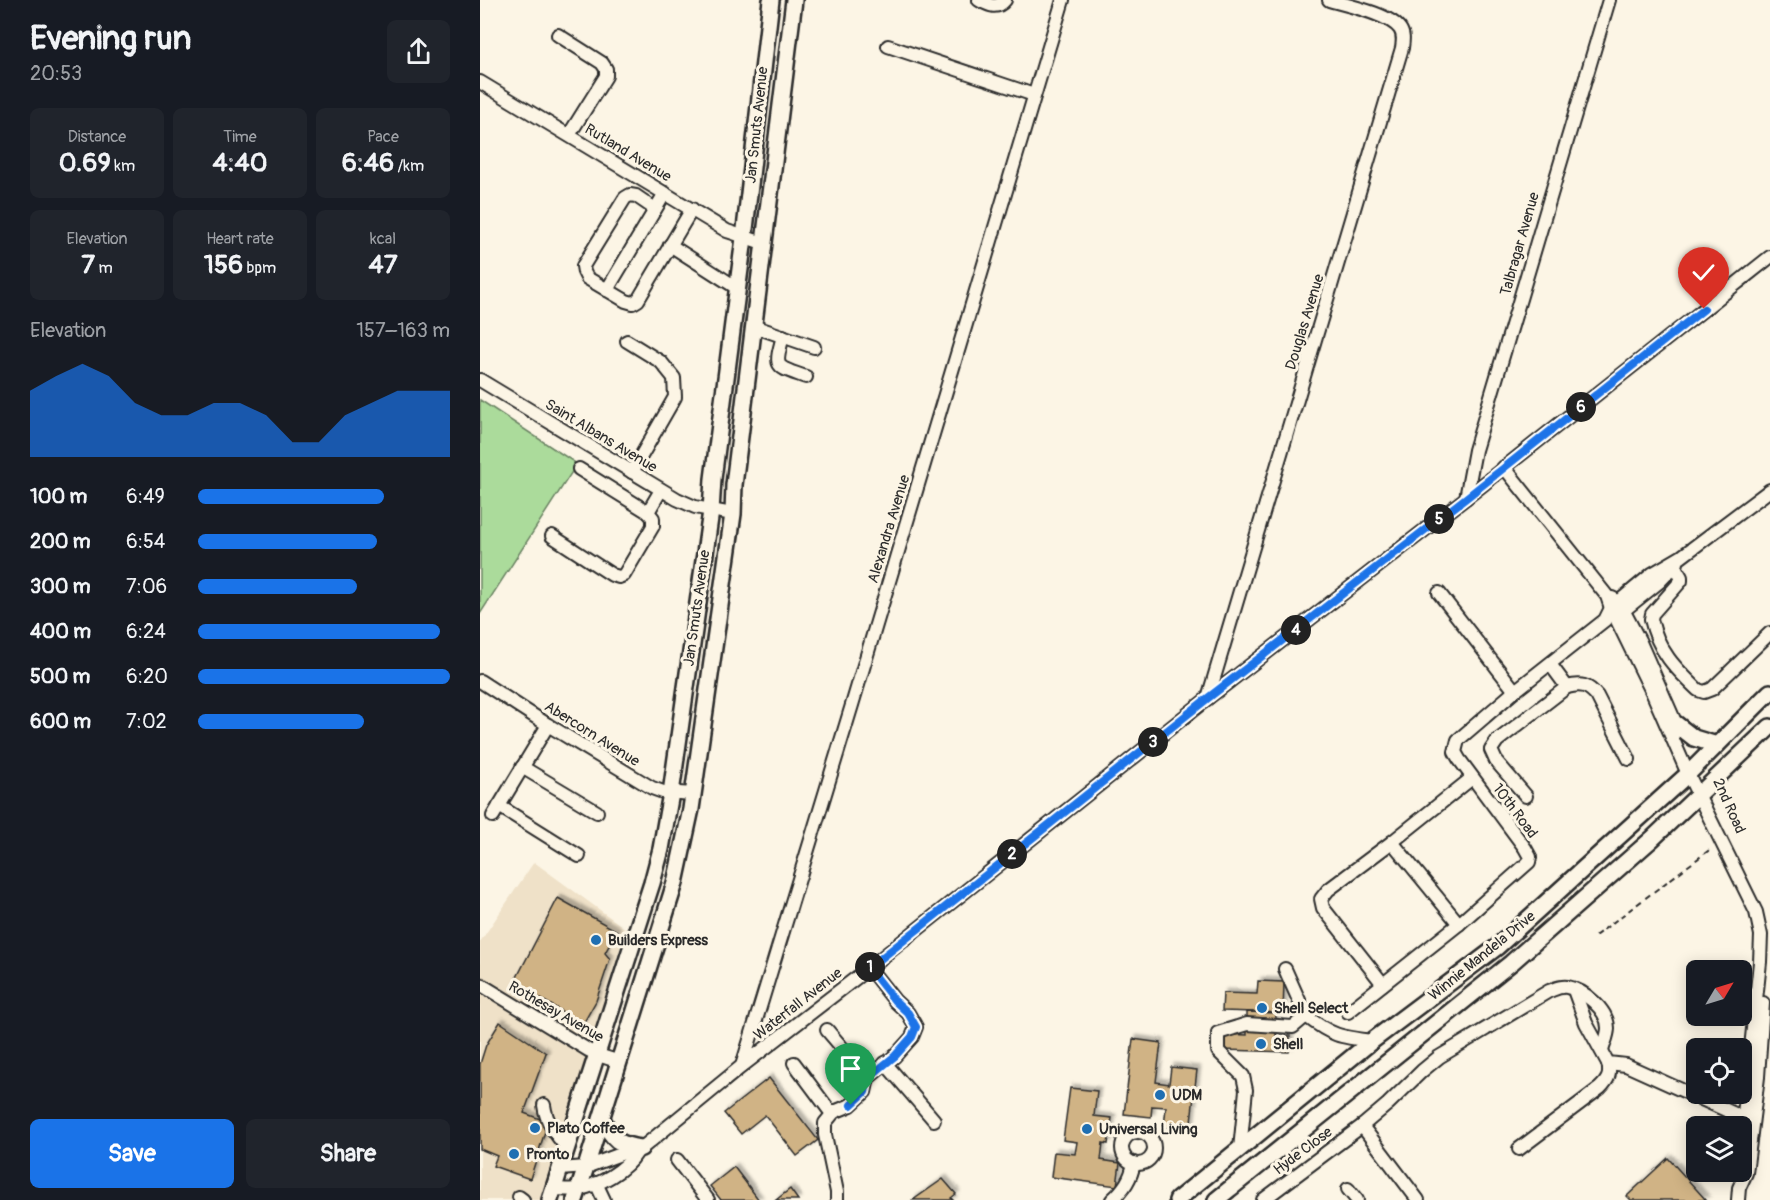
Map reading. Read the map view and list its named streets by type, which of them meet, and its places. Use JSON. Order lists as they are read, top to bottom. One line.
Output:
{"streets":{"main road":["Jan Smuts Avenue","Winnie Mandela Drive"],"street":["Rutland Avenue","Talbragar Avenue","Douglas Avenue","Saint Albans Avenue","Alexandra Avenue","Abercorn Avenue","2nd Road","10th Road","Waterfall Avenue","Rothesay Avenue","Hyde Close"]},"crossings":[["Jan Smuts Avenue","Rutland Avenue"],["Jan Smuts Avenue","Saint Albans Avenue"],["Jan Smuts Avenue","Abercorn Avenue"],["Jan Smuts Avenue","Waterfall Avenue"],["Jan Smuts Avenue","Rothesay Avenue"],["Talbragar Avenue","Waterfall Avenue"],["Douglas Avenue","Waterfall Avenue"],["Alexandra Avenue","Waterfall Avenue"],["2nd Road","10th Road"],["2nd Road","Winnie Mandela Drive"],["2nd Road","Waterfall Avenue"]],"places":["Builders Express","Shell Select","Shell","UDM","Plato Coffee","Universal Living","Pronto"],"north":"top right","page":{"heading":["Evening run","20:53"],"stats":[["Distance","0.69 km"],["Time","4:40"],["Pace","6:46 /km"],["Elevation","7 m"],["Heart rate","156 bpm"],["kcal","47"]],"chart":["Elevation","157–163 m"],"pins":["6","5","4","3","2","1"],"list":[{"name":"100 m","note":"6:49"},{"name":"200 m","note":"6:54"},{"name":"300 m","note":"7:06"},{"name":"400 m","note":"6:24"},{"name":"500 m","note":"6:20"},{"name":"600 m","note":"7:02"}],"buttons":["Save","Share"]}}
